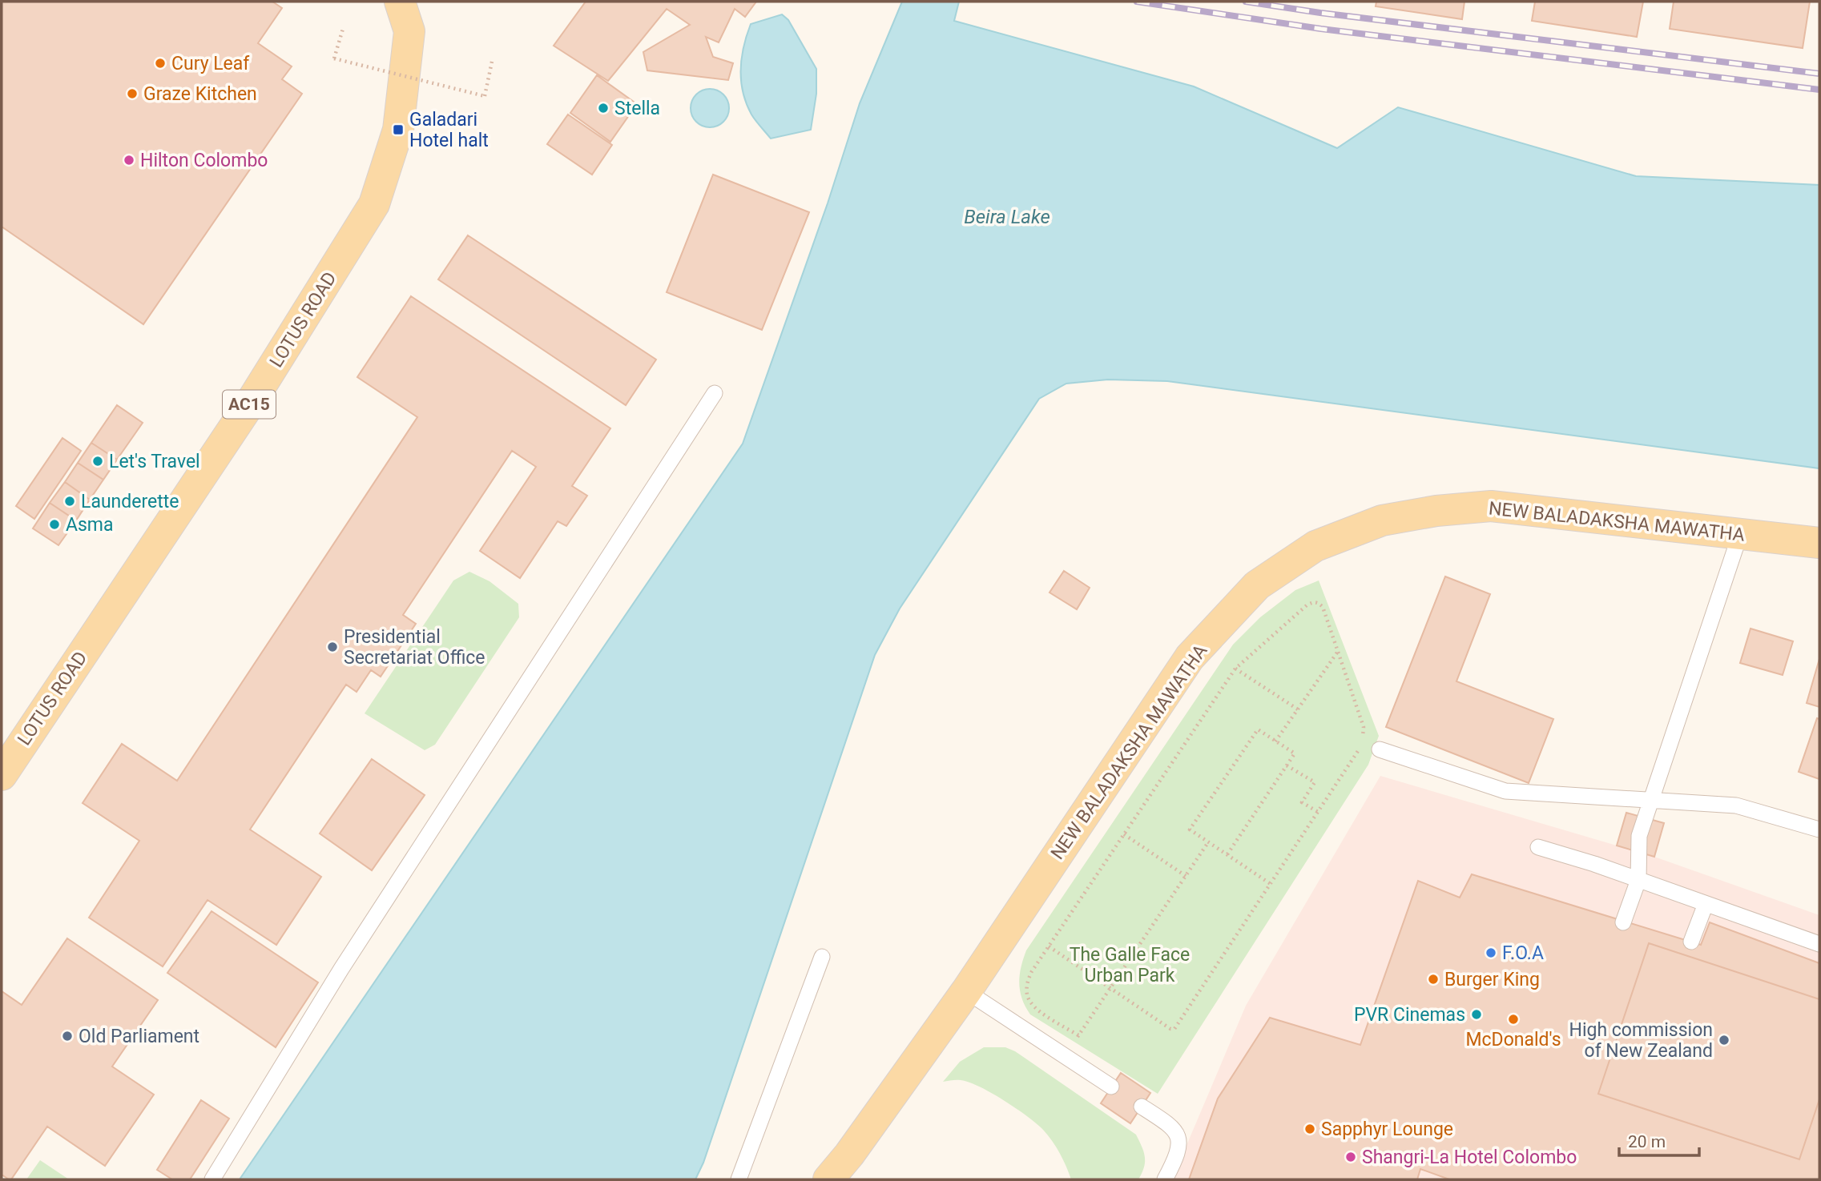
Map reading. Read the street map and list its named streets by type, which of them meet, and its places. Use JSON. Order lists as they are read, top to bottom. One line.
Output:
{"streets":{"main road":["LOTUS ROAD","AC15","NEW BALADAKSHA MAWATHA"]},"water":["Beira Lake"],"parks":["The Galle Face Urban Park"],"places":{"other":["Cury Leaf","Graze Kitchen","Stella","Hilton Colombo","Let's Travel","Launderette","Asma","Presidential Secretariat Office","F.O.A","Burger King","PVR Cinemas","McDonald's","Old Parliament","High commission of New Zealand","Sapphyr Lounge","Shangri-La Hotel Colombo"],"transit":["Galadari Hotel halt"]},"scale_bar":"20 m"}
